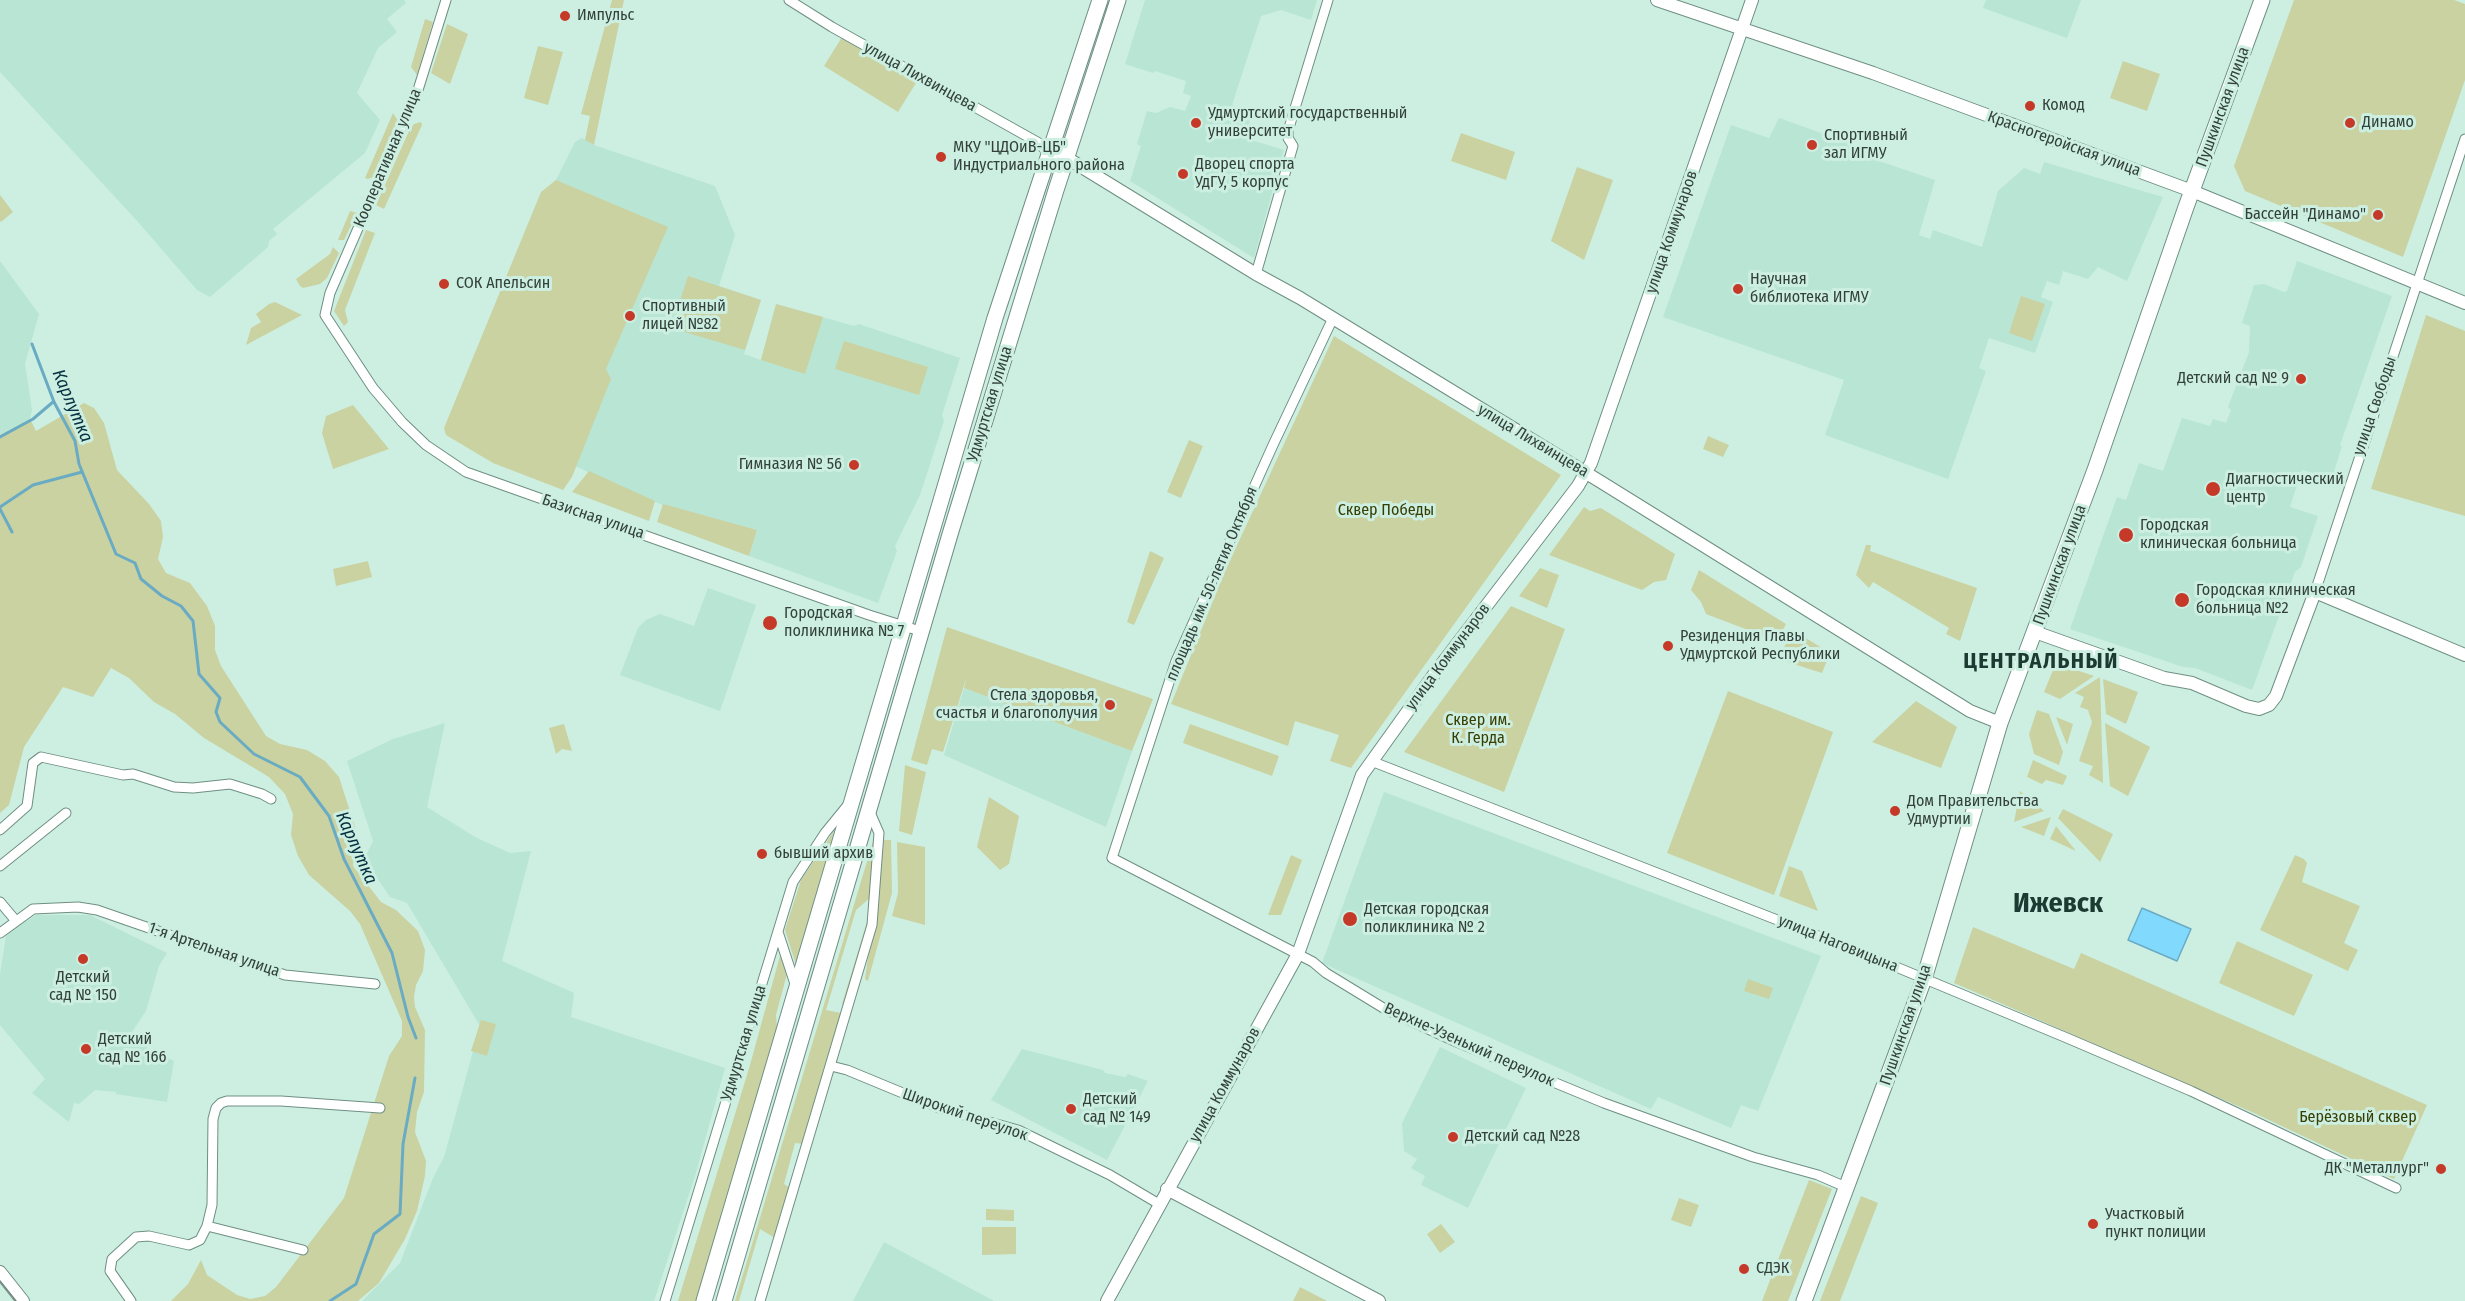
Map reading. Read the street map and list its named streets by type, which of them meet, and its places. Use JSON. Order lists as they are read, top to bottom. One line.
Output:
{"streets":{"main road":["Пушкинская улица","Удмуртская улица"],"street":["улица Лихвинцева","Красногеройская улица","Кооперативная улица","улица Коммунаров","улица Свободы","Базисная улица","площадь им. 50-летия Октября","улица Наговицына","1-я Артельная улица","Верхне-Узенький переулок","Широкий переулок"]},"crossings":[["улица Лихвинцева","Пушкинская улица"],["улица Лихвинцева","улица Коммунаров"],["улица Лихвинцева","Удмуртская улица"],["улица Лихвинцева","площадь им. 50-летия Октября"],["Пушкинская улица","Красногеройская улица"],["Пушкинская улица","улица Свободы"],["Пушкинская улица","улица Наговицына"],["Пушкинская улица","Верхне-Узенький переулок"],["Красногеройская улица","улица Коммунаров"],["Красногеройская улица","улица Свободы"],["Кооперативная улица","Базисная улица"],["улица Коммунаров","улица Наговицына"],["улица Коммунаров","Верхне-Узенький переулок"],["улица Коммунаров","Широкий переулок"],["Удмуртская улица","Базисная улица"],["площадь им. 50-летия Октября","Верхне-Узенький переулок"]],"districts":["ЦЕНТРАЛЬНЫЙ","Ижевск"],"water":["Карлутка"],"parks":["Сквер Победы","Сквер им. К. Герда","Берёзовый сквер"],"places":["Импульс","Комод","Удмуртский государственный университет","Динамо","Спортивный зал ИГМУ","МКУ \"ЦДОиВ-ЦБ\" Индустриального района","Дворец спорта УдГУ, 5 корпус","Бассейн \"Динамо\"","СОК Апельсин","Научная библиотека ИГМУ","Спортивный лицей №82","Детский сад № 9","Гимназия № 56","Диагностический центр","Городская клиническая больница","Городская клиническая больница №2","Городская поликлиника № 7","Резиденция Главы Удмуртской Республики","Стела здоровья, счастья и благополучия","Дом Правительства Удмуртии","бывший архив","Детская городская поликлиника № 2","Детский сад № 150","Детский сад № 166","Детский сад № 149","Детский сад №28","ДК \"Металлург\"","Участковый пункт полиции","СДЭК"]}
